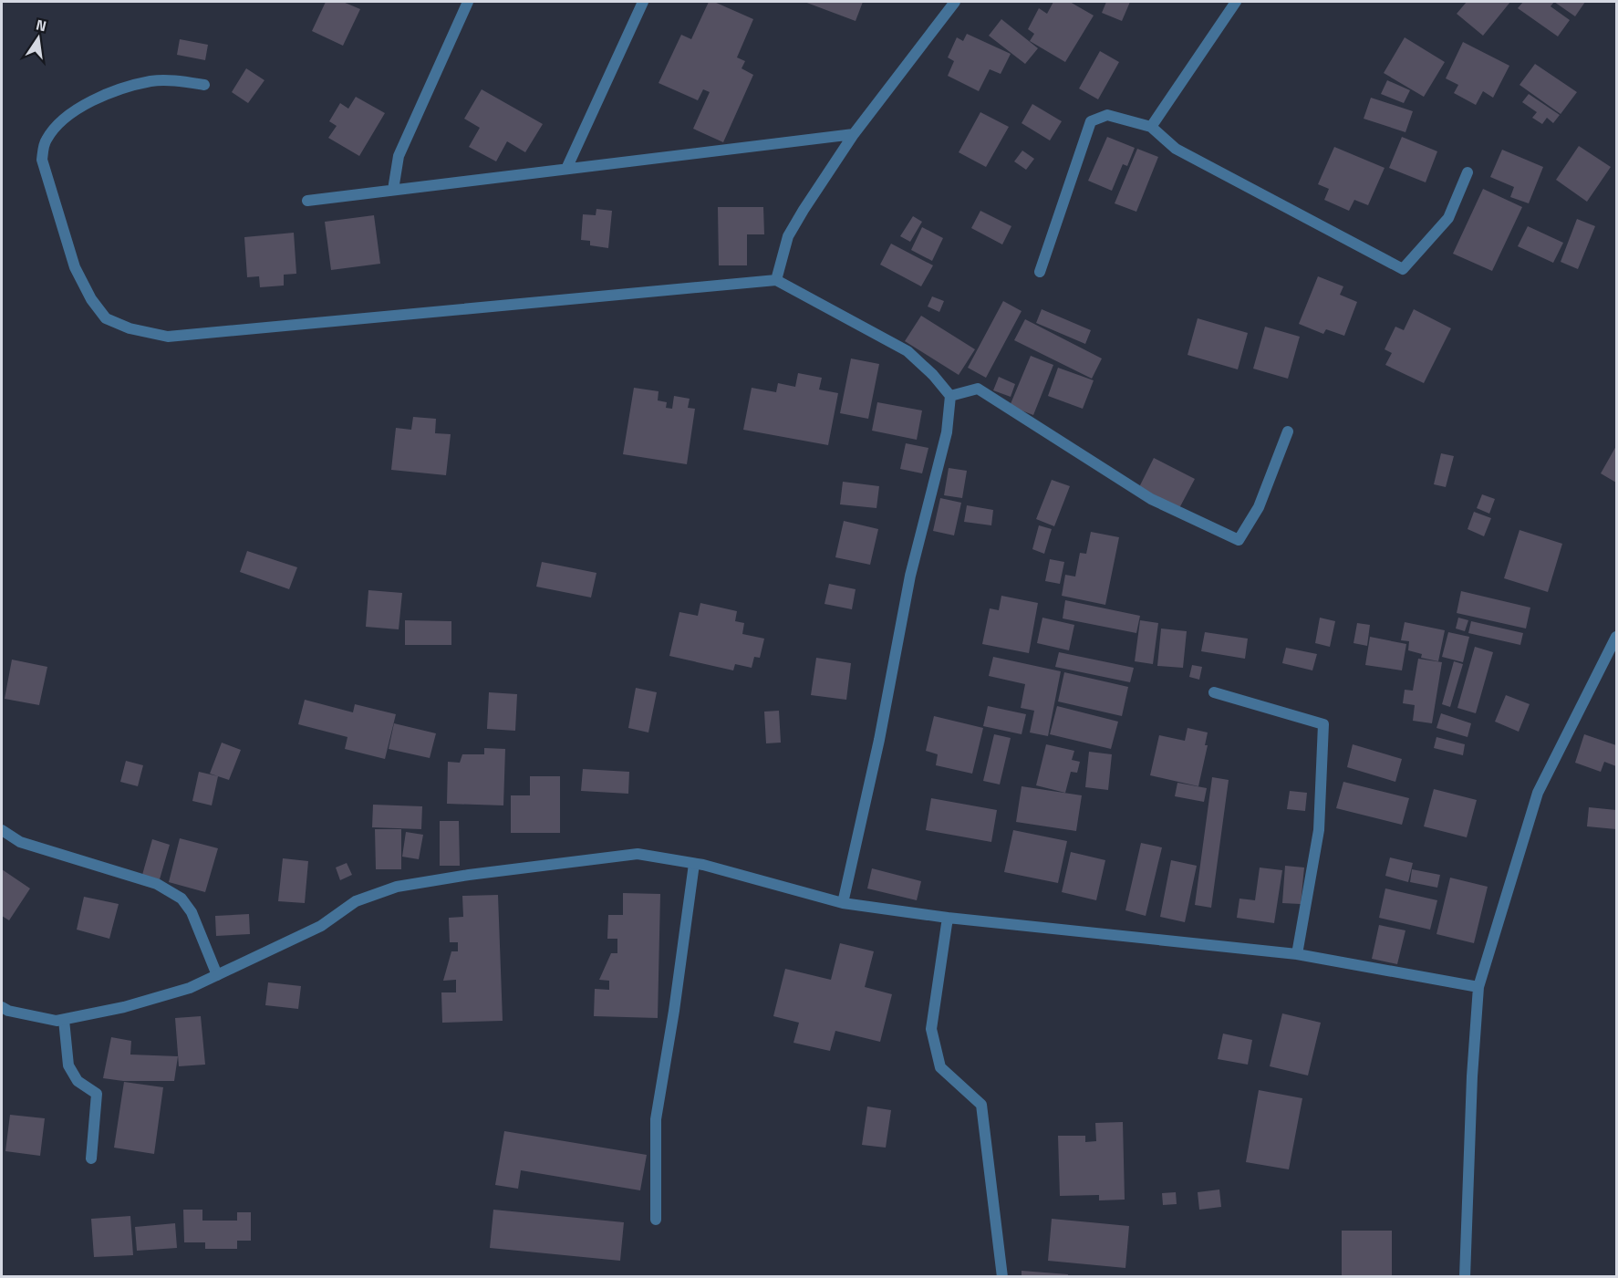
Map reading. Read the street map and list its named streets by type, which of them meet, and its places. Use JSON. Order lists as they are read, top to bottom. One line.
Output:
{"north":"top"}
